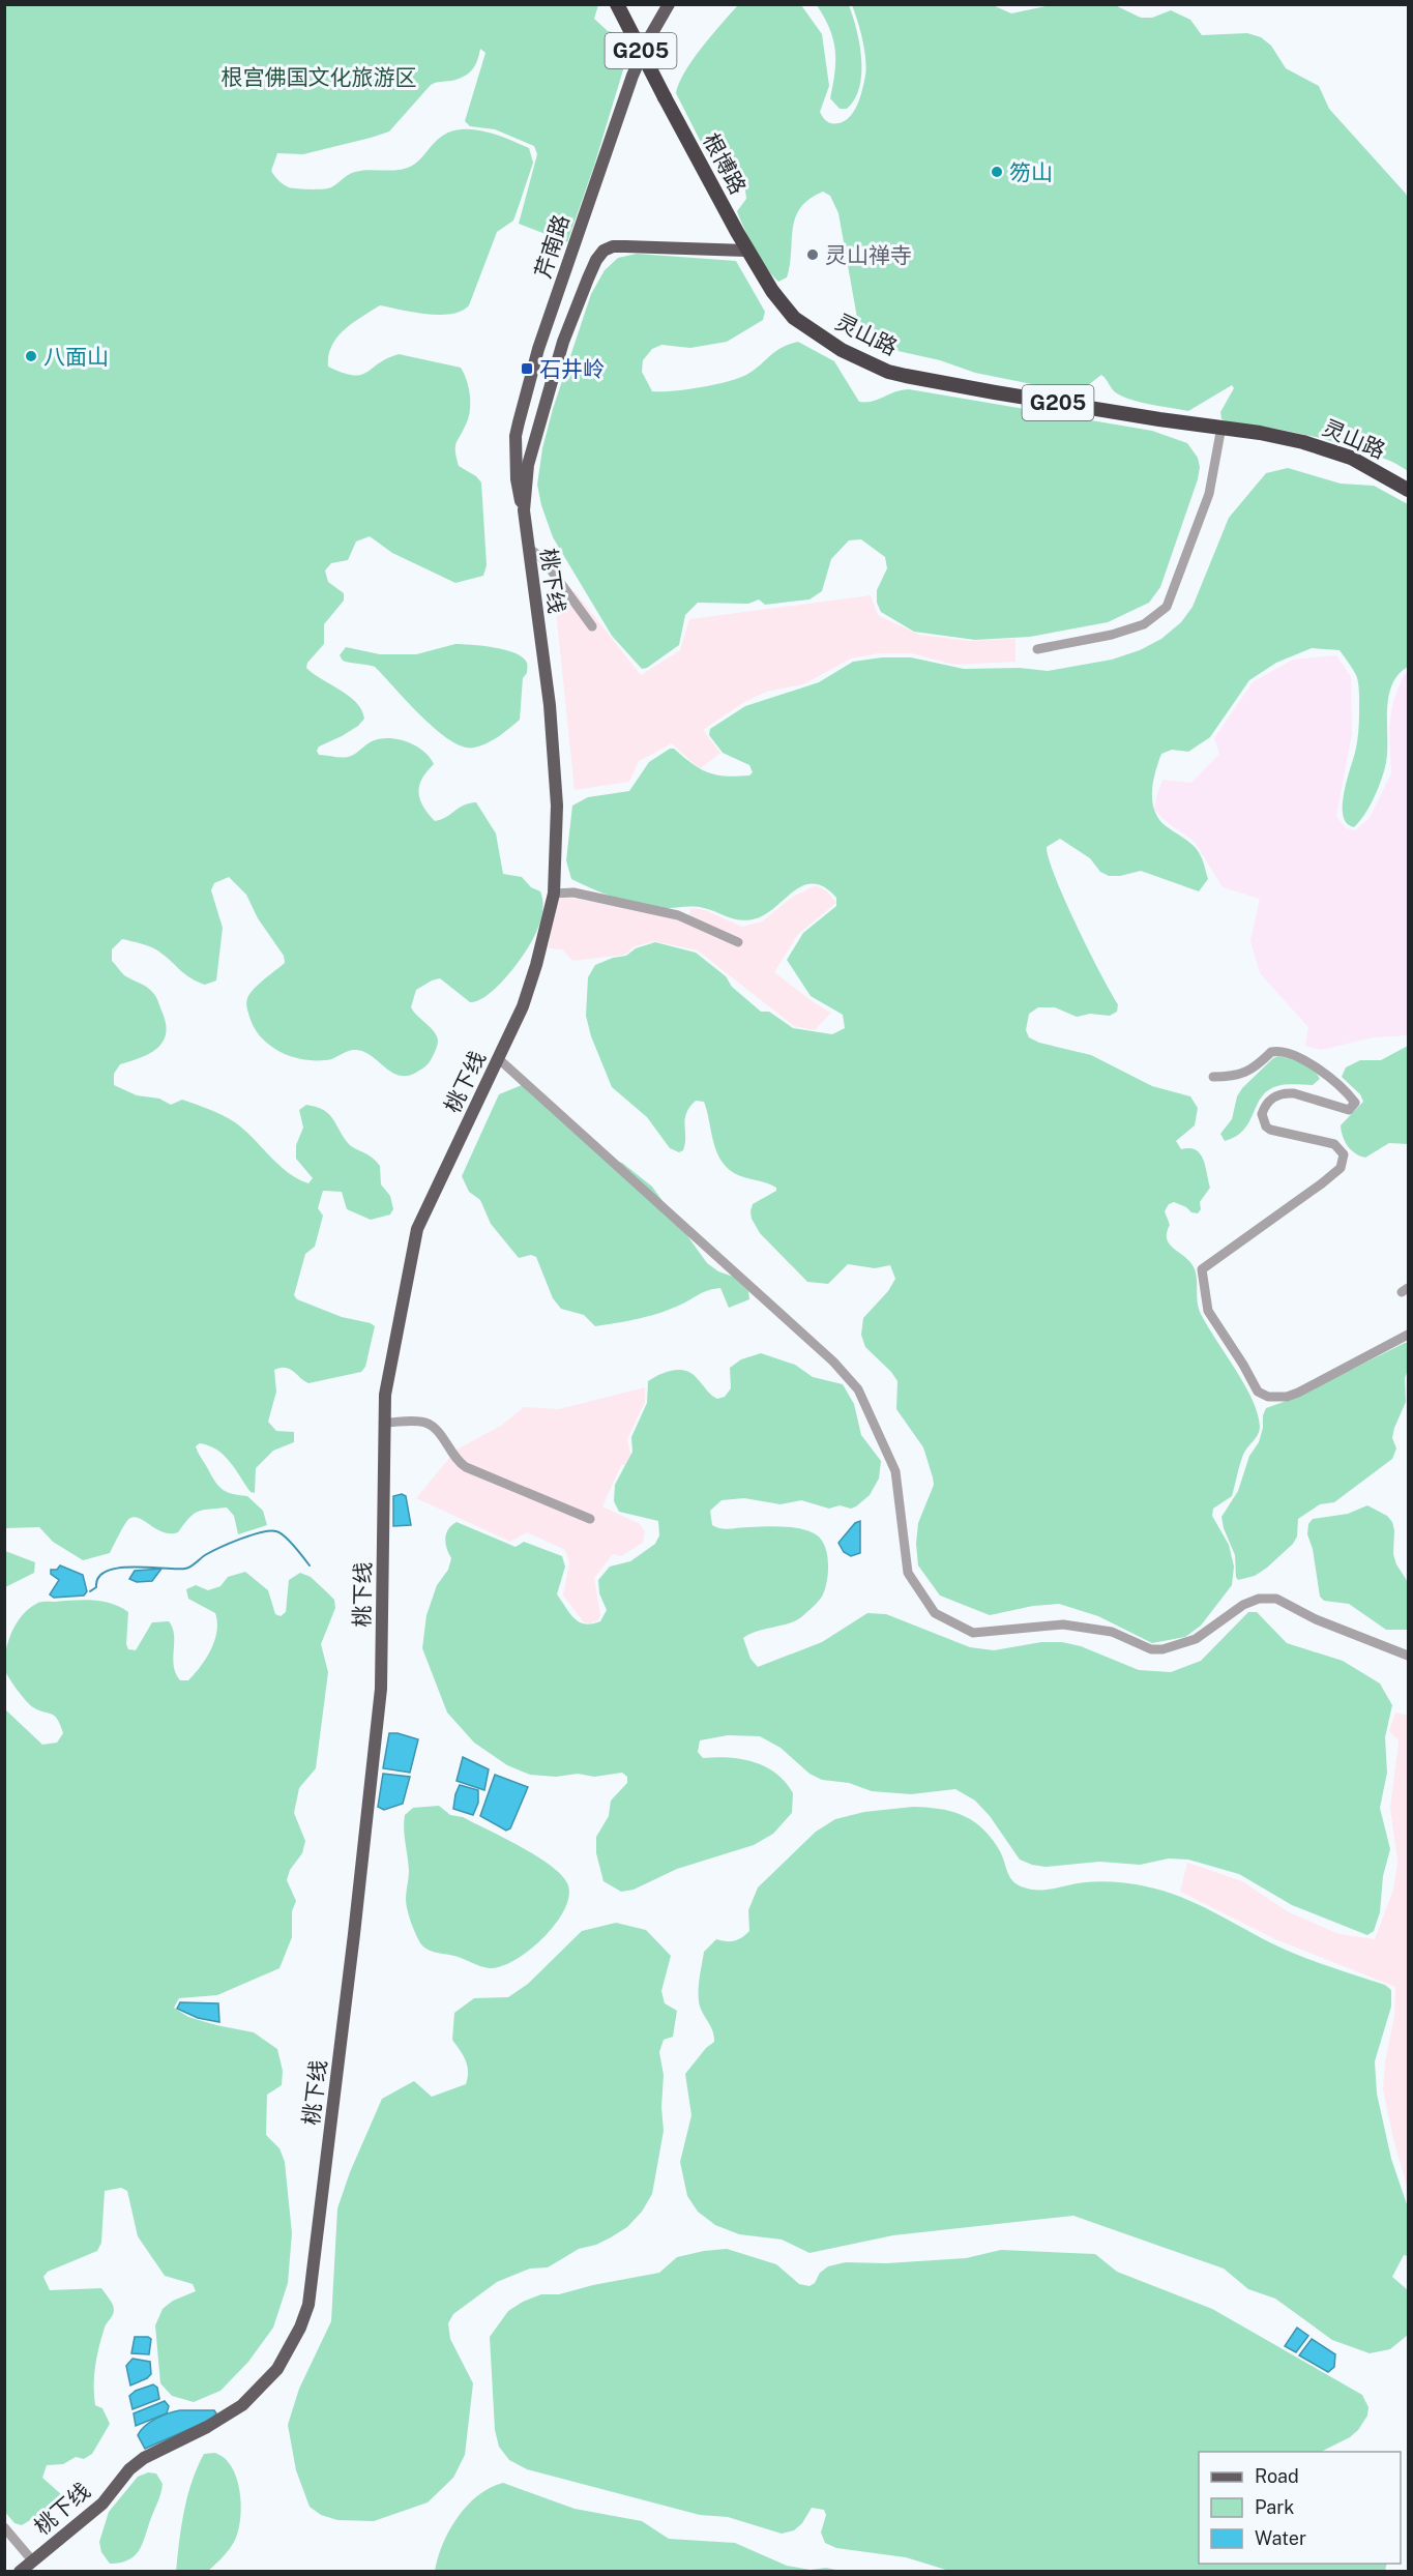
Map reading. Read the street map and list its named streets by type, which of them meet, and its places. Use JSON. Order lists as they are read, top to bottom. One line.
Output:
{"streets":{"highway":["G205","根博路","灵山路"],"main road":["芹南路","桃下线"]},"crossings":[["根博路","灵山路"],["芹南路","桃下线"]],"parks":["根宫佛国文化旅游区"],"places":{"other":["笏山","灵山禅寺","八面山"],"transit":["石井岭"]},"legend":["Road","Park","Water"]}
